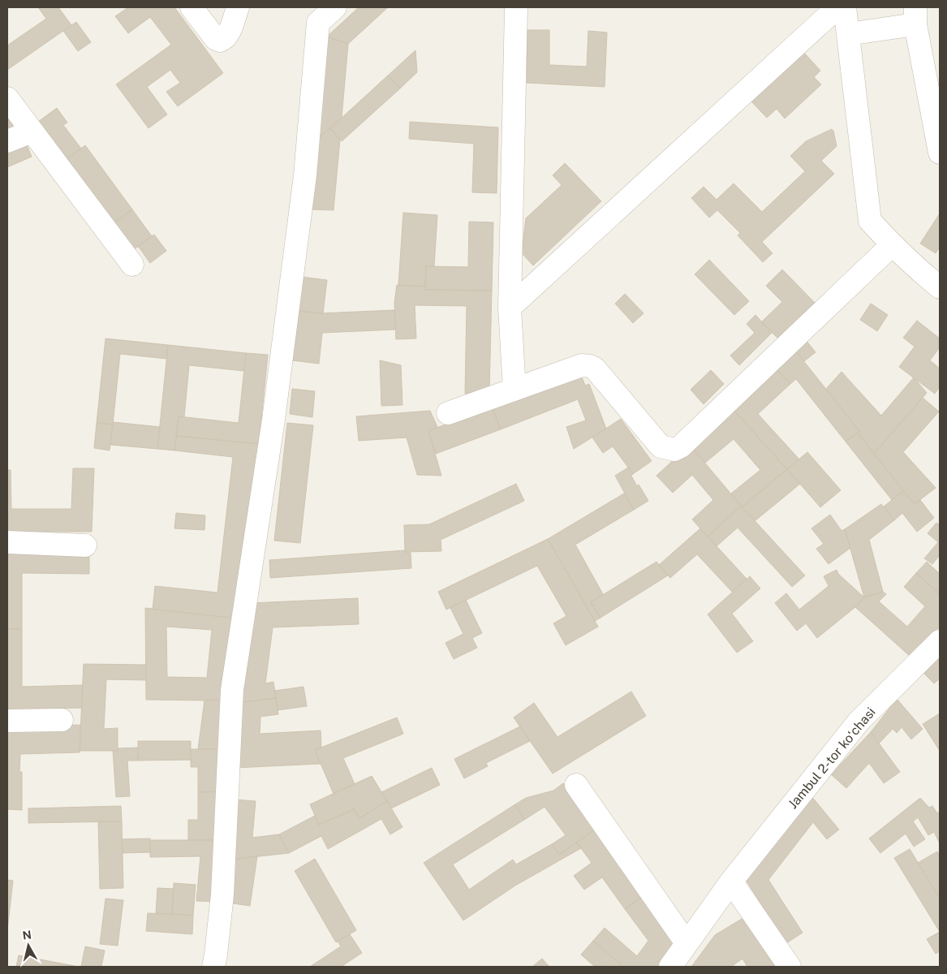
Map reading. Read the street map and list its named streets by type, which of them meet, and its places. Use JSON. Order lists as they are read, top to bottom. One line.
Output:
{"streets":{"street":["Jambul 2-tor koʻchasi"]},"north":"top"}
